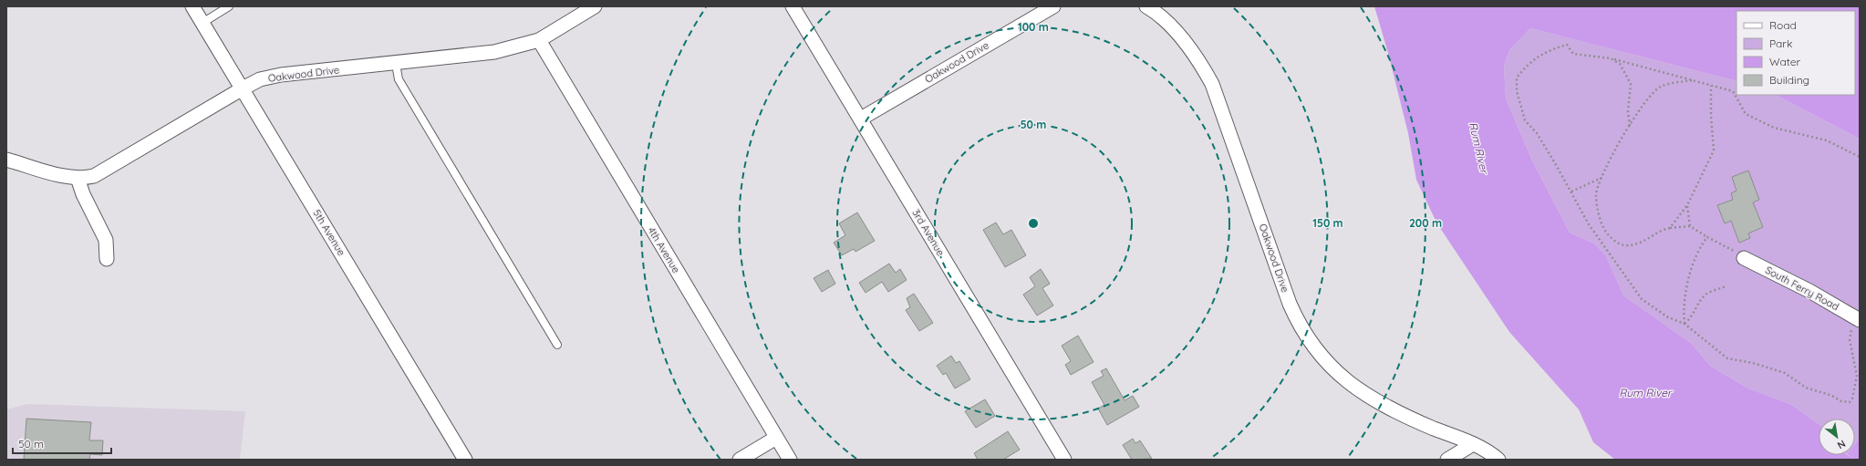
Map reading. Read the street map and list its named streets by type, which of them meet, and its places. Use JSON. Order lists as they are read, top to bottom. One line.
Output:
{"streets":{"street":["Oakwood Drive","5th Avenue","3rd Avenue","4th Avenue","South Ferry Road"]},"crossings":[["Oakwood Drive","5th Avenue"],["Oakwood Drive","3rd Avenue"],["Oakwood Drive","4th Avenue"]],"water":["Rum River"],"legend":["Road","Park","Water","Building"],"scale_bar":"50 m","north":"bottom right","rings":["100 m","50 m","150 m","200 m"]}
